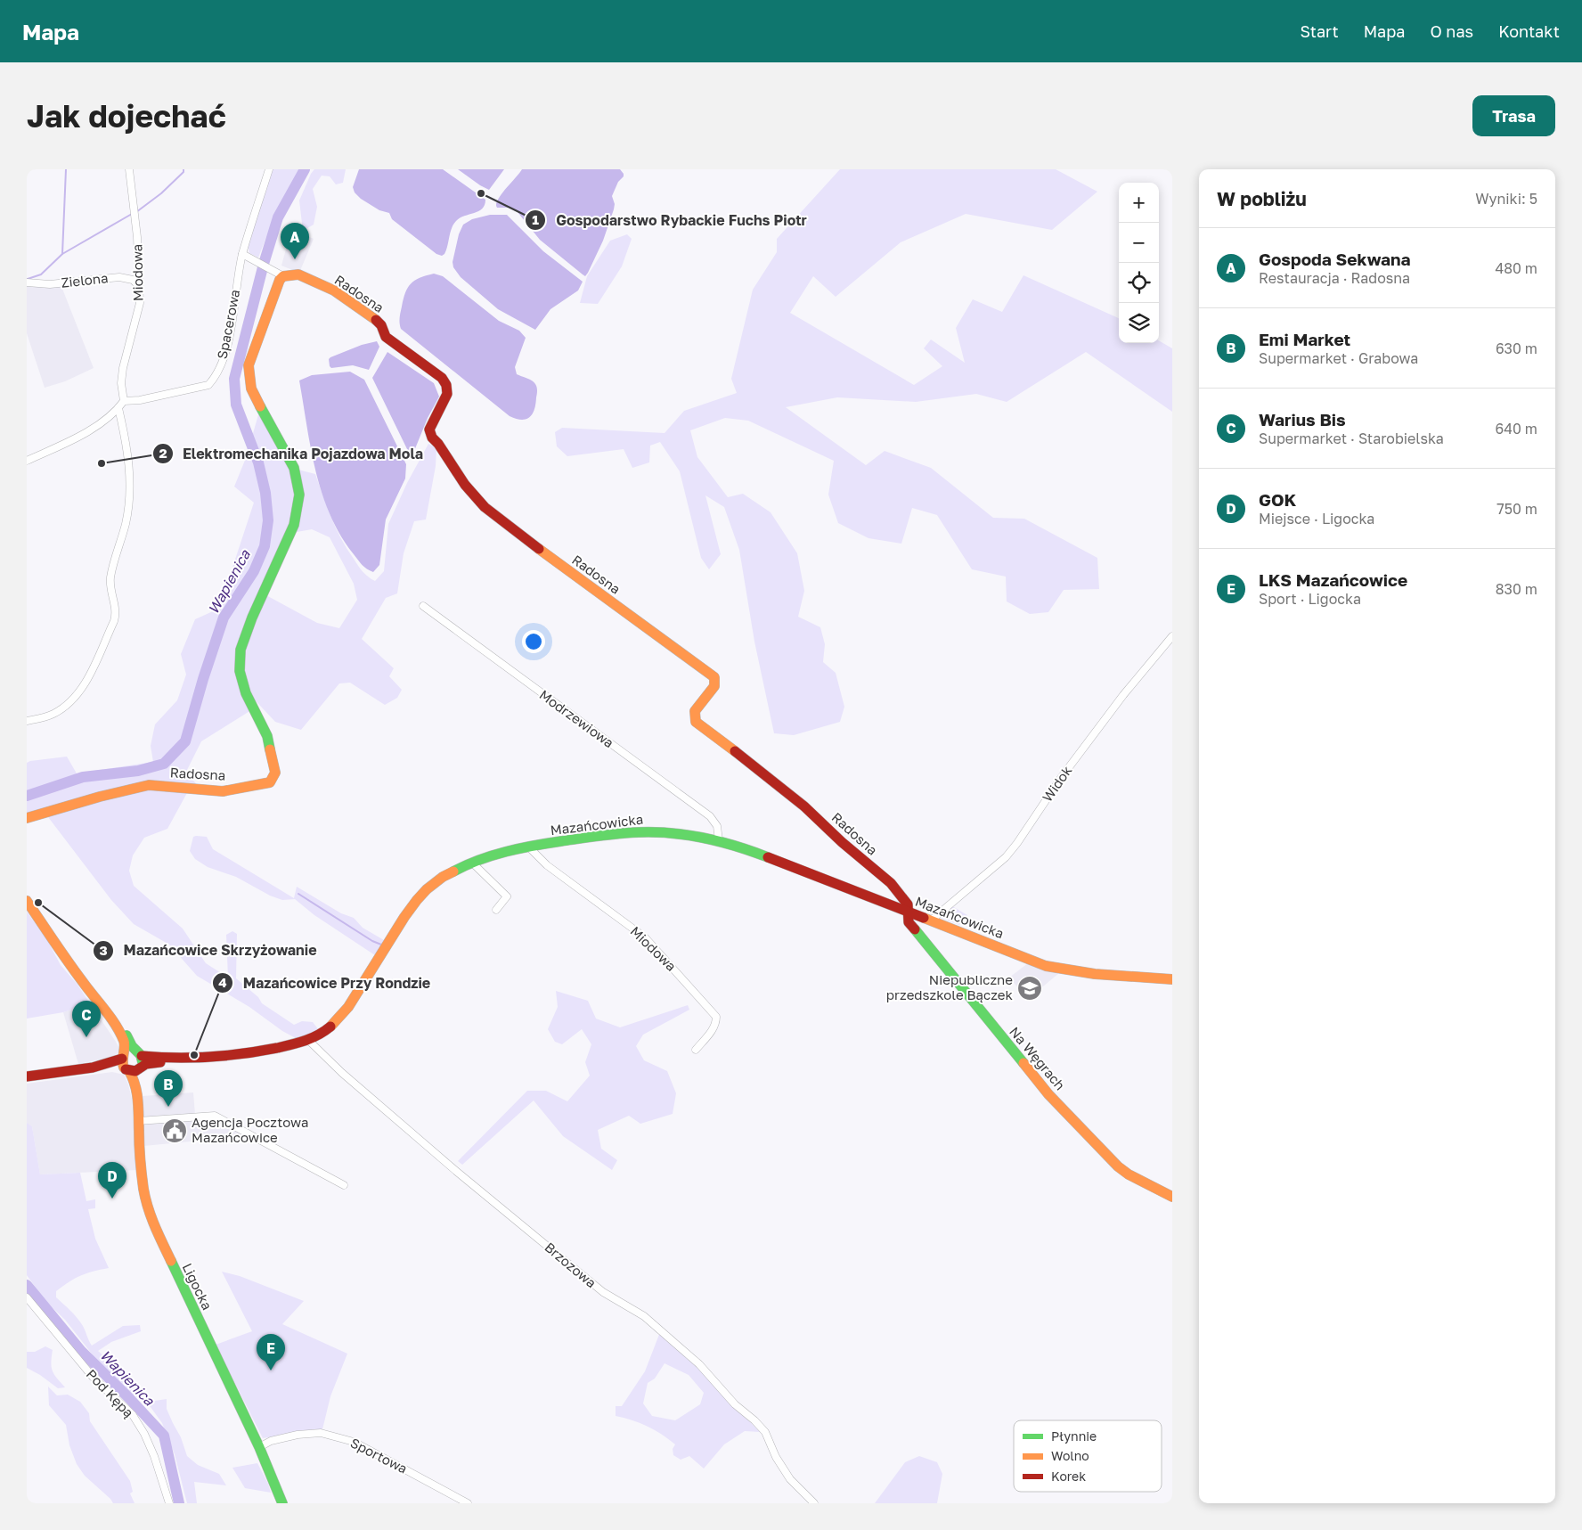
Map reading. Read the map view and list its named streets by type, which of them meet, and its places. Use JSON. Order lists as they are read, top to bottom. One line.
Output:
{"streets":{"street":["Miodowa","Zielona","Radosna","Spacerowa","Modrzewiowa","Widok","Mazańcowicka","Na Węgrach","Brzozowa","Ligocka","Pod Kępą","Sportowa"]},"crossings":[["Miodowa","Zielona"],["Miodowa","Spacerowa"],["Miodowa","Mazańcowicka"],["Radosna","Mazańcowicka"],["Radosna","Na Węgrach"],["Modrzewiowa","Mazańcowicka"],["Widok","Mazańcowicka"],["Mazańcowicka","Na Węgrach"],["Mazańcowicka","Brzozowa"],["Mazańcowicka","Ligocka"],["Ligocka","Sportowa"]],"water":["Wapienica"],"places":{"other":["Gospodarstwo Rybackie Fuchs Piotr","Elektromechanika Pojazdowa Mola","Mazańcowice Skrzyżowanie","Mazańcowice Przy Rondzie"],"school or university":["Niepubliczne przedszkole Bączek"],"public building":["Agencja Pocztowa Mazańcowice"]},"legend":["Płynnie","Wolno","Korek"],"page":{"header":"Mapa","nav":["Start","Mapa","O nas","Kontakt"],"buttons":"Trasa","title":"Jak dojechać","heading":["W pobliżu","Wyniki: 5"],"map_buttons":["+","−"],"pins":["A","C","B","D","E"],"list":[{"mark":"A","name":"Gospoda Sekwana","note":"Restauracja · Radosna","value":"480 m"},{"mark":"B","name":"Emi Market","note":"Supermarket · Grabowa","value":"630 m"},{"mark":"C","name":"Warius Bis","note":"Supermarket · Starobielska","value":"640 m"},{"mark":"D","name":"GOK","note":"Miejsce · Ligocka","value":"750 m"},{"mark":"E","name":"LKS Mazańcowice","note":"Sport · Ligocka","value":"830 m"}]}}
